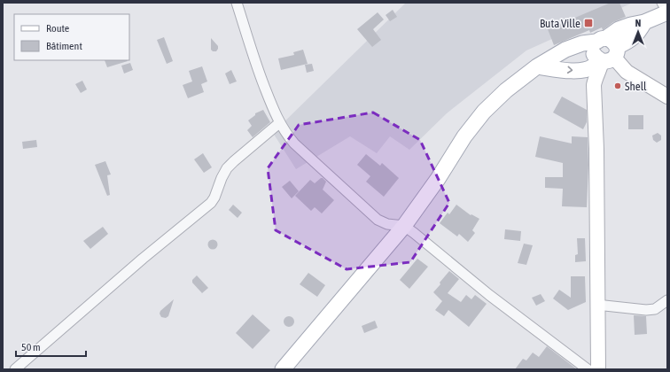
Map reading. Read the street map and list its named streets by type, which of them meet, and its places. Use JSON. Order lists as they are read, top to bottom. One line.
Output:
{"places":{"transit":["Buta Ville"],"other":["Shell"]},"legend":["Route","Bâtiment"],"scale_bar":"50 m","north":"top"}
